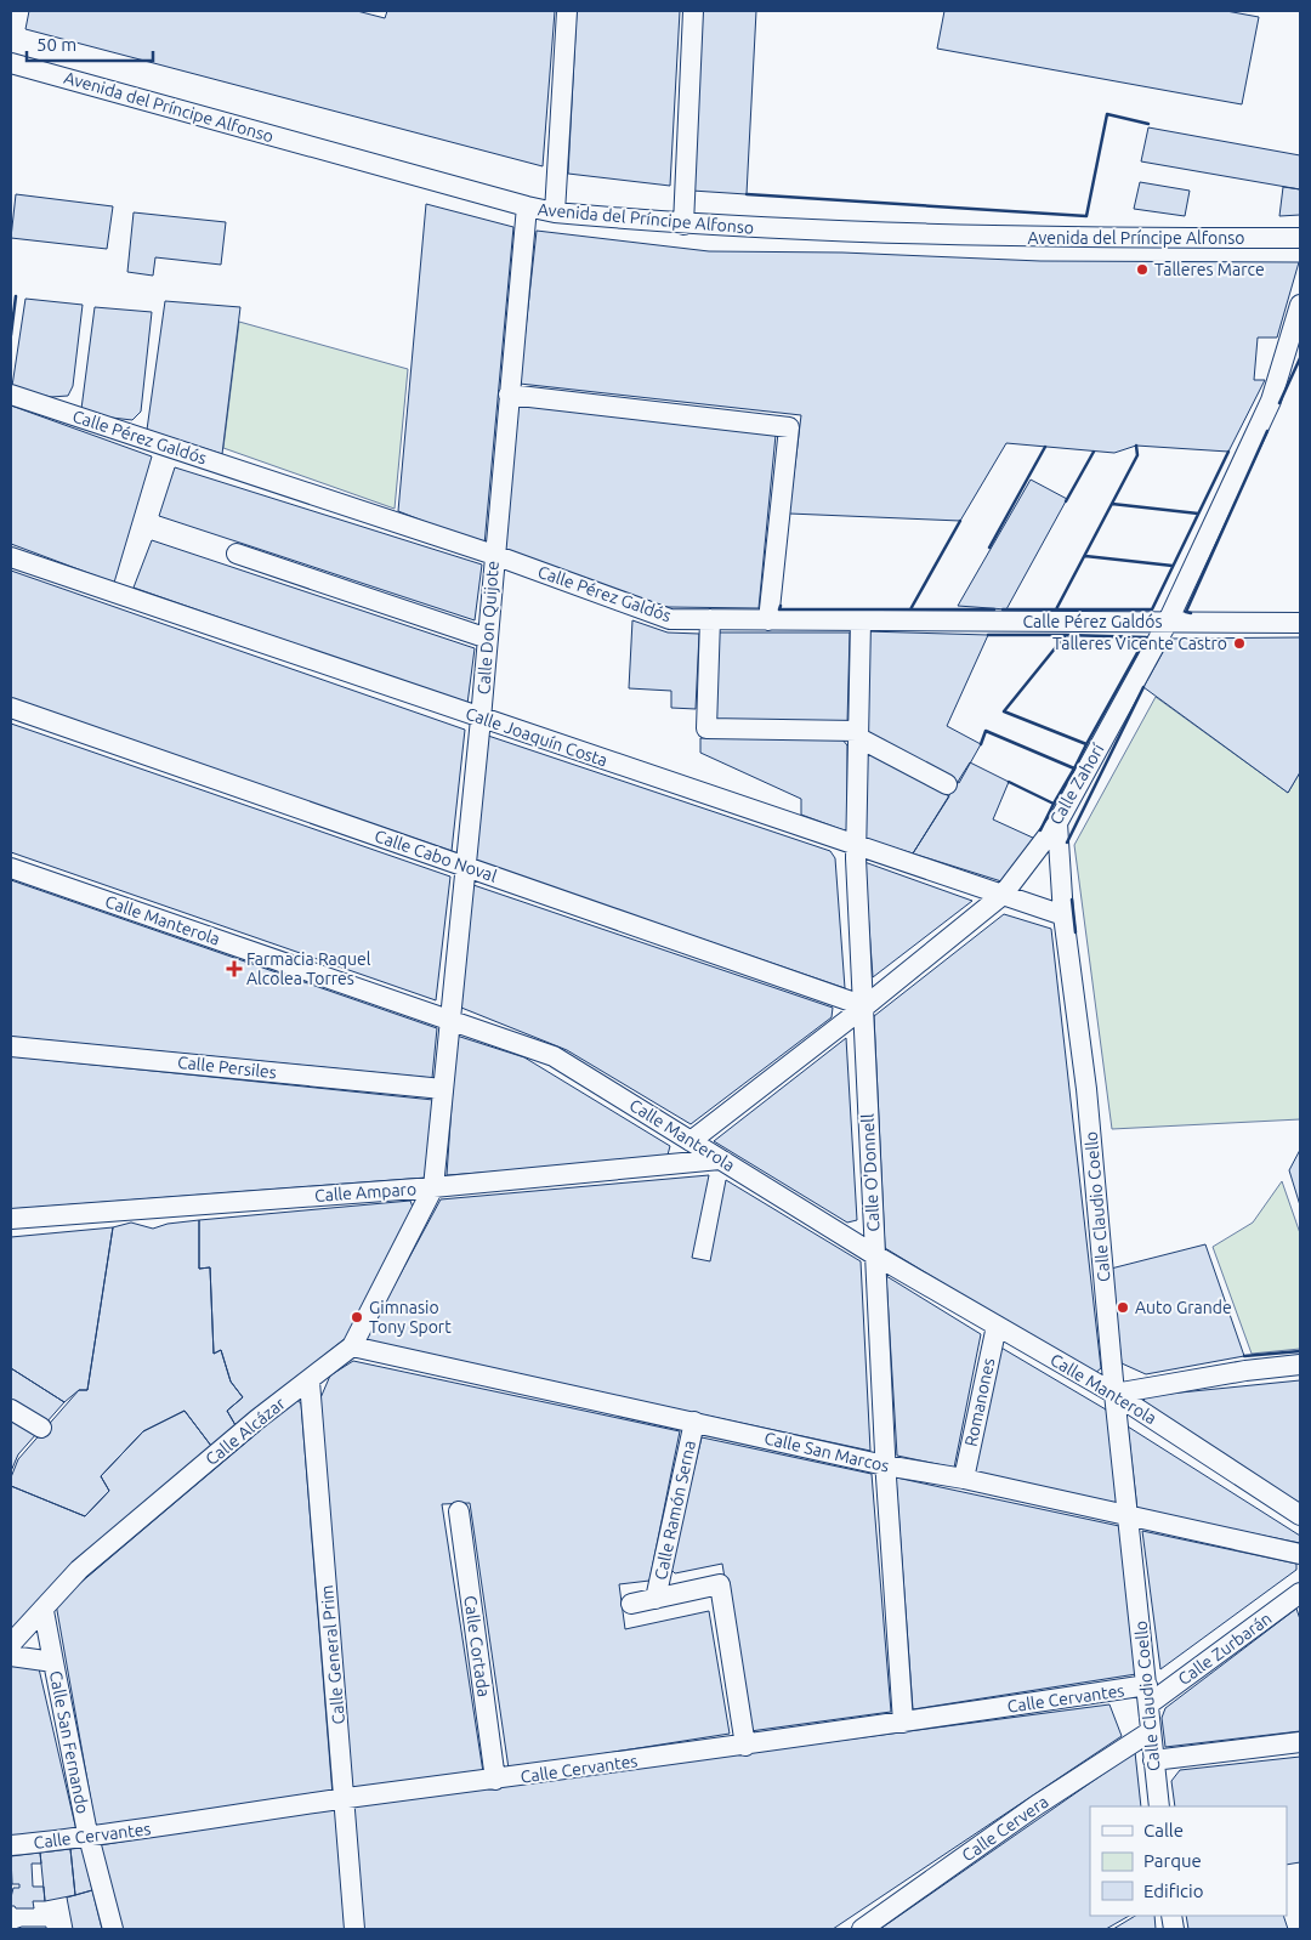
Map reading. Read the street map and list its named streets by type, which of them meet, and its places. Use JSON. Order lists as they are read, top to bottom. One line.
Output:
{"streets":{"street":["Avenida del Príncipe Alfonso","Calle Pérez Galdós","Calle Don Quijote","Calle Joaquín Costa","Calle Zahorí","Calle Cabo Noval","Calle Manterola","Calle Persiles","Calle O'Donnell","Calle Amparo","Calle Claudio Coello","Romanones","Calle Alcázar","Calle San Marcos","Calle Ramón Serna","Calle Cortada","Calle Zurbarán","Calle General Prim","Calle Cervantes","Calle San Fernando","Calle Cervera"]},"crossings":[["Avenida del Príncipe Alfonso","Calle Don Quijote"],["Calle Pérez Galdós","Calle Don Quijote"],["Calle Pérez Galdós","Calle Zahorí"],["Calle Pérez Galdós","Calle O'Donnell"],["Calle Don Quijote","Calle Joaquín Costa"],["Calle Don Quijote","Calle Cabo Noval"],["Calle Don Quijote","Calle Manterola"],["Calle Don Quijote","Calle Persiles"],["Calle Don Quijote","Calle Amparo"],["Calle Don Quijote","Calle Alcázar"],["Calle Joaquín Costa","Calle Zahorí"],["Calle Joaquín Costa","Calle O'Donnell"],["Calle Joaquín Costa","Calle Claudio Coello"],["Calle Zahorí","Calle Cabo Noval"],["Calle Zahorí","Calle Manterola"],["Calle Zahorí","Calle O'Donnell"],["Calle Zahorí","Calle Claudio Coello"],["Calle Cabo Noval","Calle O'Donnell"],["Calle Manterola","Calle O'Donnell"],["Calle Manterola","Calle Amparo"],["Calle Manterola","Calle Claudio Coello"],["Calle Manterola","Romanones"],["Calle O'Donnell","Calle San Marcos"],["Calle O'Donnell","Calle Cervantes"],["Calle Amparo","Calle Alcázar"],["Calle Claudio Coello","Calle San Marcos"],["Calle Claudio Coello","Calle Zurbarán"],["Calle Claudio Coello","Calle Cervantes"],["Calle Claudio Coello","Calle Cervera"],["Romanones","Calle San Marcos"],["Calle Alcázar","Calle San Marcos"],["Calle Alcázar","Calle General Prim"],["Calle Alcázar","Calle San Fernando"],["Calle San Marcos","Calle Ramón Serna"],["Calle Ramón Serna","Calle Cervantes"],["Calle Cortada","Calle Cervantes"],["Calle Zurbarán","Calle Cervantes"],["Calle General Prim","Calle Cervantes"],["Calle Cervantes","Calle San Fernando"]],"places":{"other":["Talleres Marce","Talleres Vicente Castro","Auto Grande","Gimnasio Tony Sport"],"health":["Farmacia Raquel Alcolea Torres"]},"legend":["Calle","Parque","Edificio"],"scale_bar":"50 m"}
